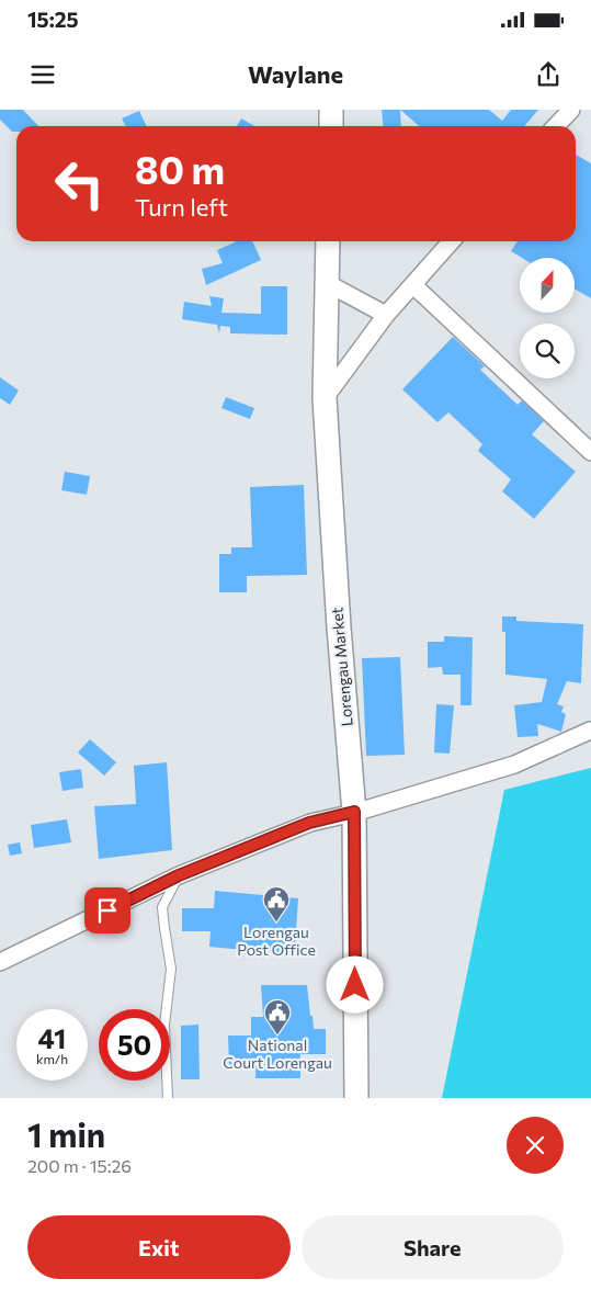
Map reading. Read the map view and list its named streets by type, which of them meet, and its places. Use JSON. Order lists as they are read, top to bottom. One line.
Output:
{"streets":{"main road":["Lorengau Market"]},"places":{"public building":["Lorengau Post Office","National Court Lorengau"]},"north":"top","page":{"status":"15:25","header":"Waylane","turn":["80 m","Turn left"],"speed":"41 km/h","limit":"50","heading":["1 min","200 m · 15:26"],"buttons":["Exit","Share"]}}
